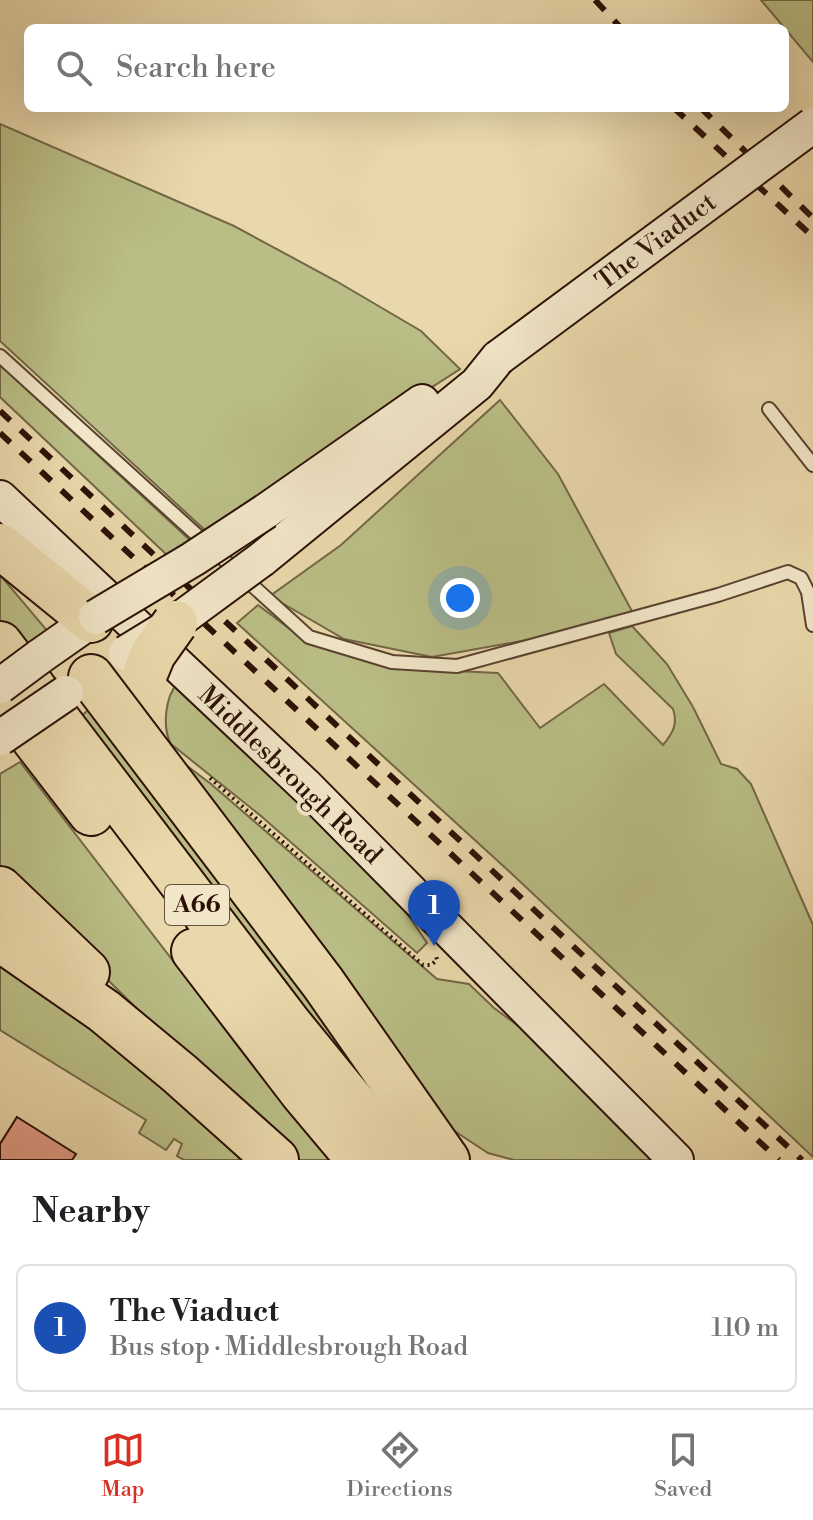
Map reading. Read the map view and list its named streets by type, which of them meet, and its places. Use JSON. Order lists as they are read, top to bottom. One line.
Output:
{"streets":{"highway":["A66"],"street":["The Viaduct","Middlesbrough Road"]},"crossings":[["The Viaduct","A66"]],"page":{"search":"Search here","pins":"1","heading":"Nearby","list":[{"mark":"1","name":"The Viaduct","note":"Bus stop · Middlesbrough Road","value":"110 m"}],"nav":["Map","Directions","Saved"]}}
